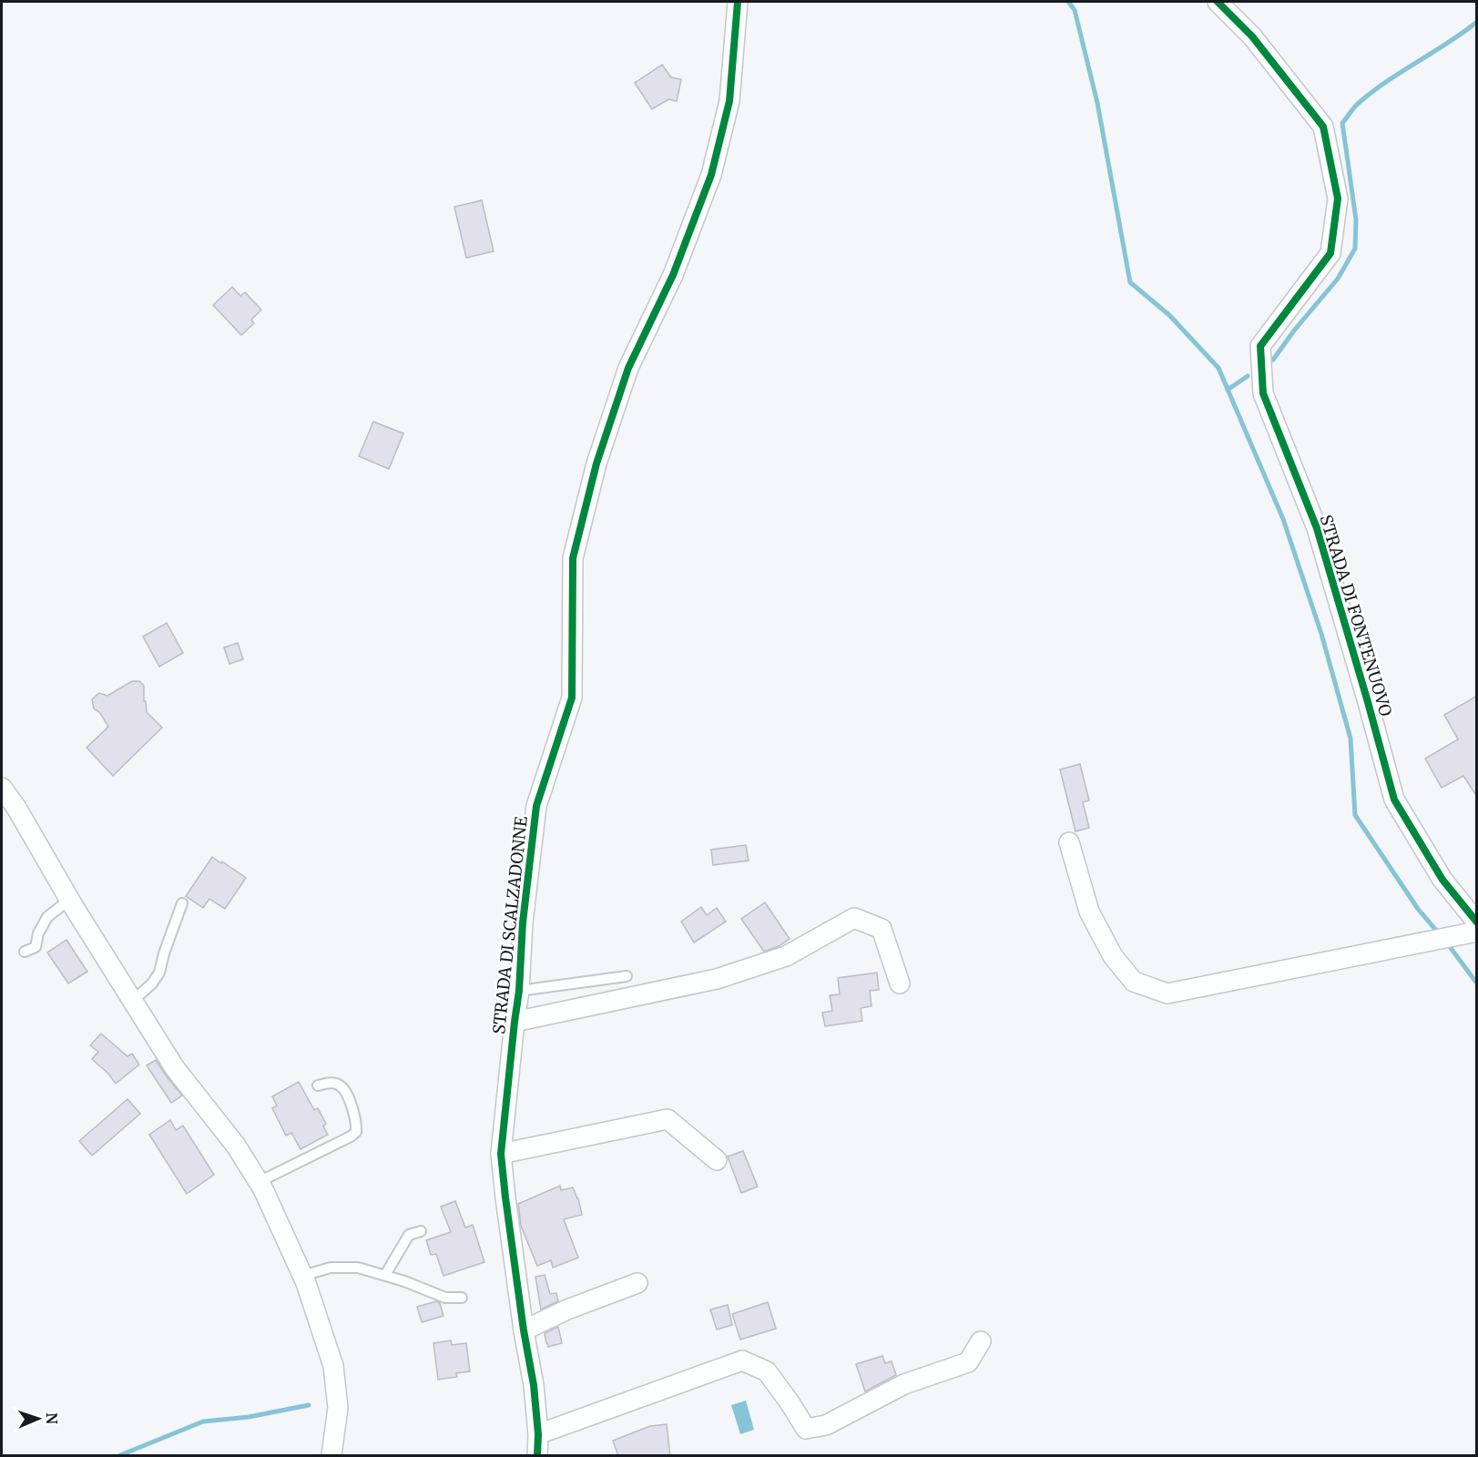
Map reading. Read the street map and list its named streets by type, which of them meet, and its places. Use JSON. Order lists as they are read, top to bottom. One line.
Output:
{"streets":{"street":["STRADA DI FONTENUOVO","STRADA DI SCALZADONNE"]},"north":"right"}
